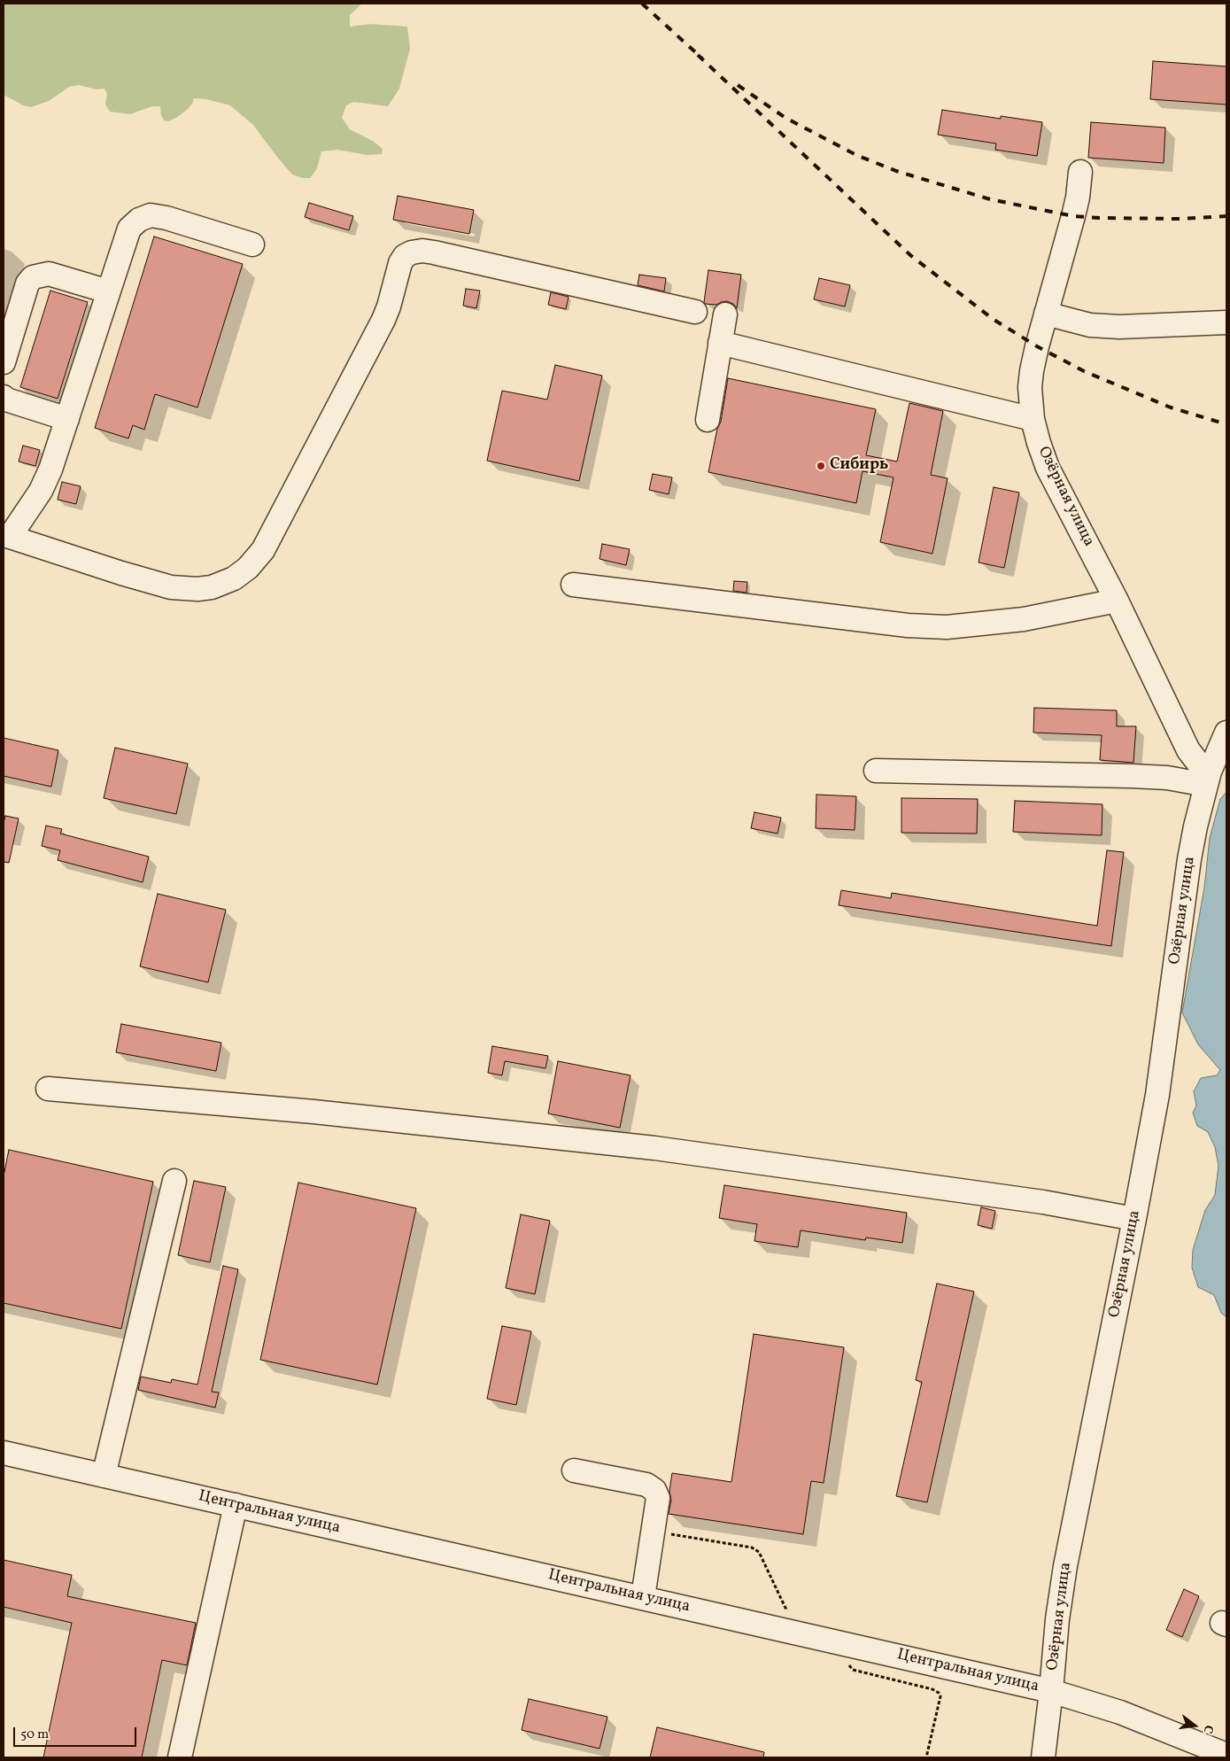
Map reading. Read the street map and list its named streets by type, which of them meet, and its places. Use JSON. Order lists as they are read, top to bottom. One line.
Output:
{"streets":{"street":["Озёрная улица","Центральная улица"]},"crossings":[["Озёрная улица","Центральная улица"]],"places":["Сибирь"],"scale_bar":"50 m","north":"right"}
